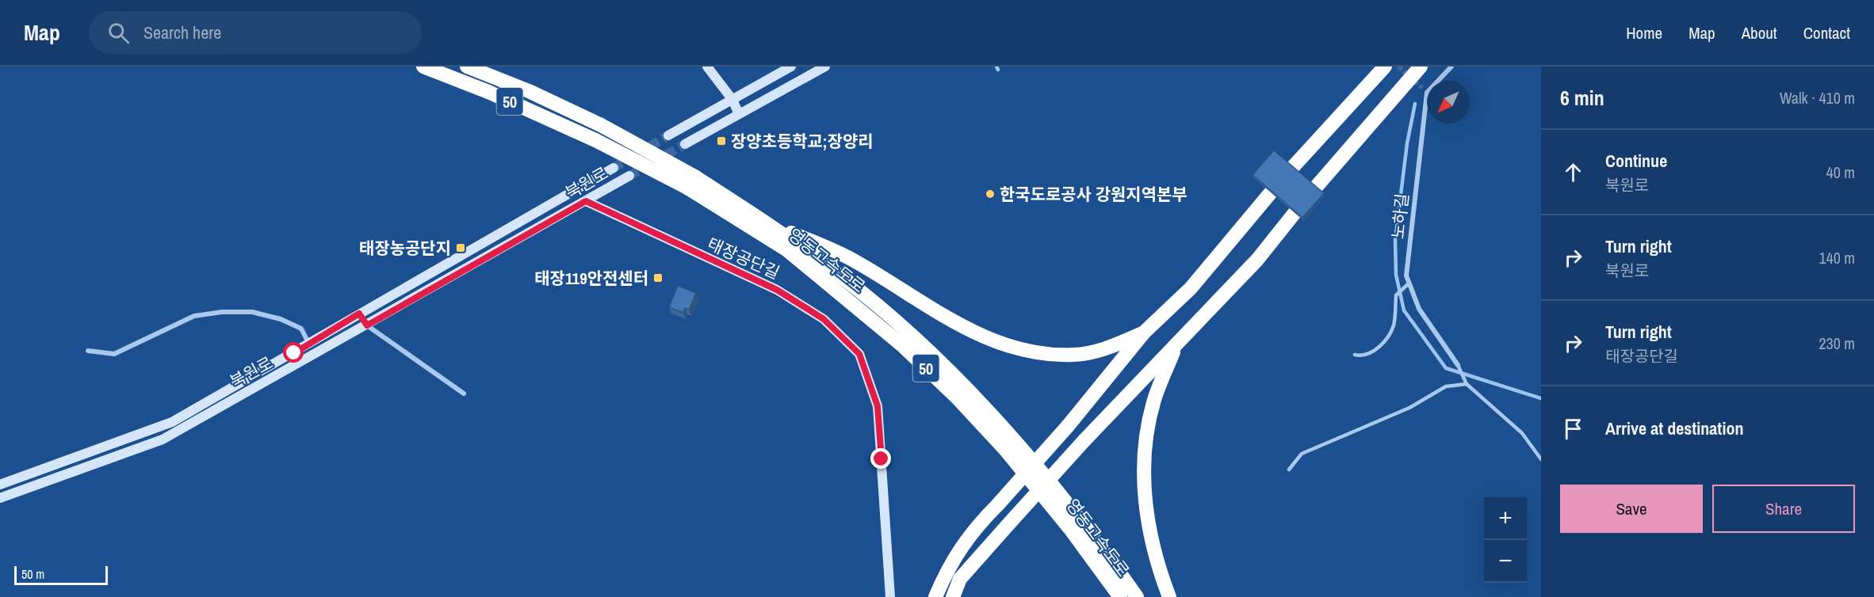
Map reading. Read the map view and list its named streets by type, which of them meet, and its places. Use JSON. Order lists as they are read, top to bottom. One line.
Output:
{"streets":{"highway":["50","영동고속도로"],"street":["북원로","노하길","태장공단길"]},"crossings":[["북원로","태장공단길"]],"places":{"transit":["장양초등학교;장양리","태장농공단지","태장119안전센터"],"other":["한국도로공사 강원지역본부"]},"scale_bar":"50 m","north":"bottom left","page":{"header":"Map","search":"Search here","nav":["Home","Map","About","Contact"],"heading":["6 min","Walk · 410 m"],"list":[["Continue","북원로","40 m"],["Turn right","북원로","140 m"],["Turn right","태장공단길","230 m"],"Arrive at destination"],"buttons":["Save","Share"],"map_buttons":["+","−"],"scale":"50 m"}}
